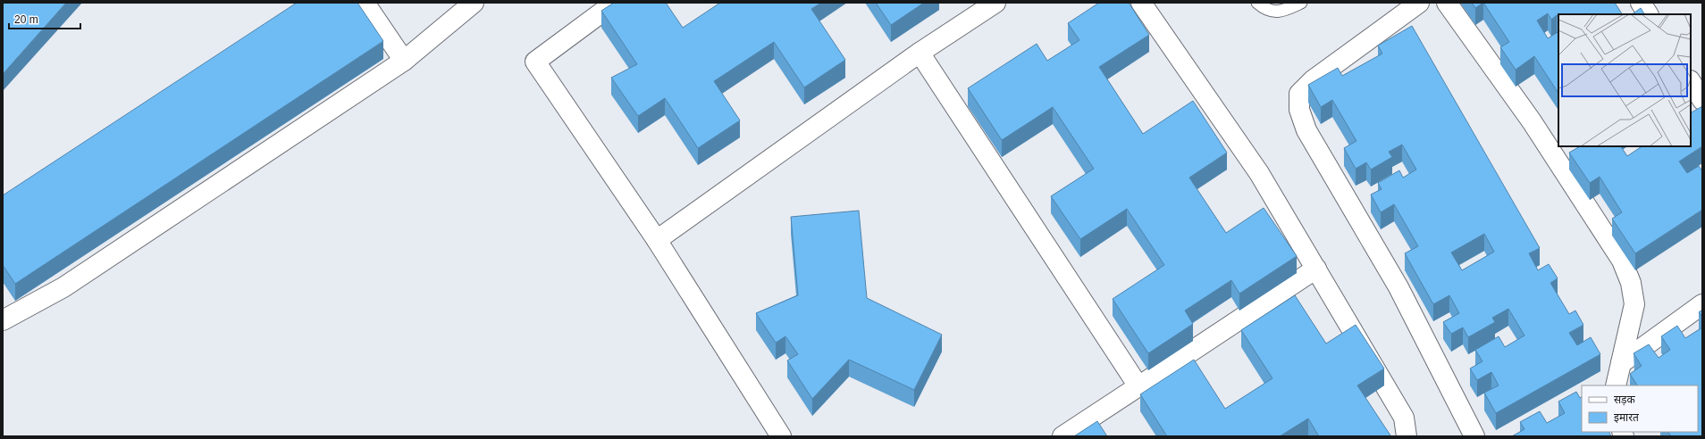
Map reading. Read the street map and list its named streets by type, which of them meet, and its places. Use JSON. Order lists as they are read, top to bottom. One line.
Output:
{"legend":["सड़क","इमारत"],"scale_bar":"20 m"}
